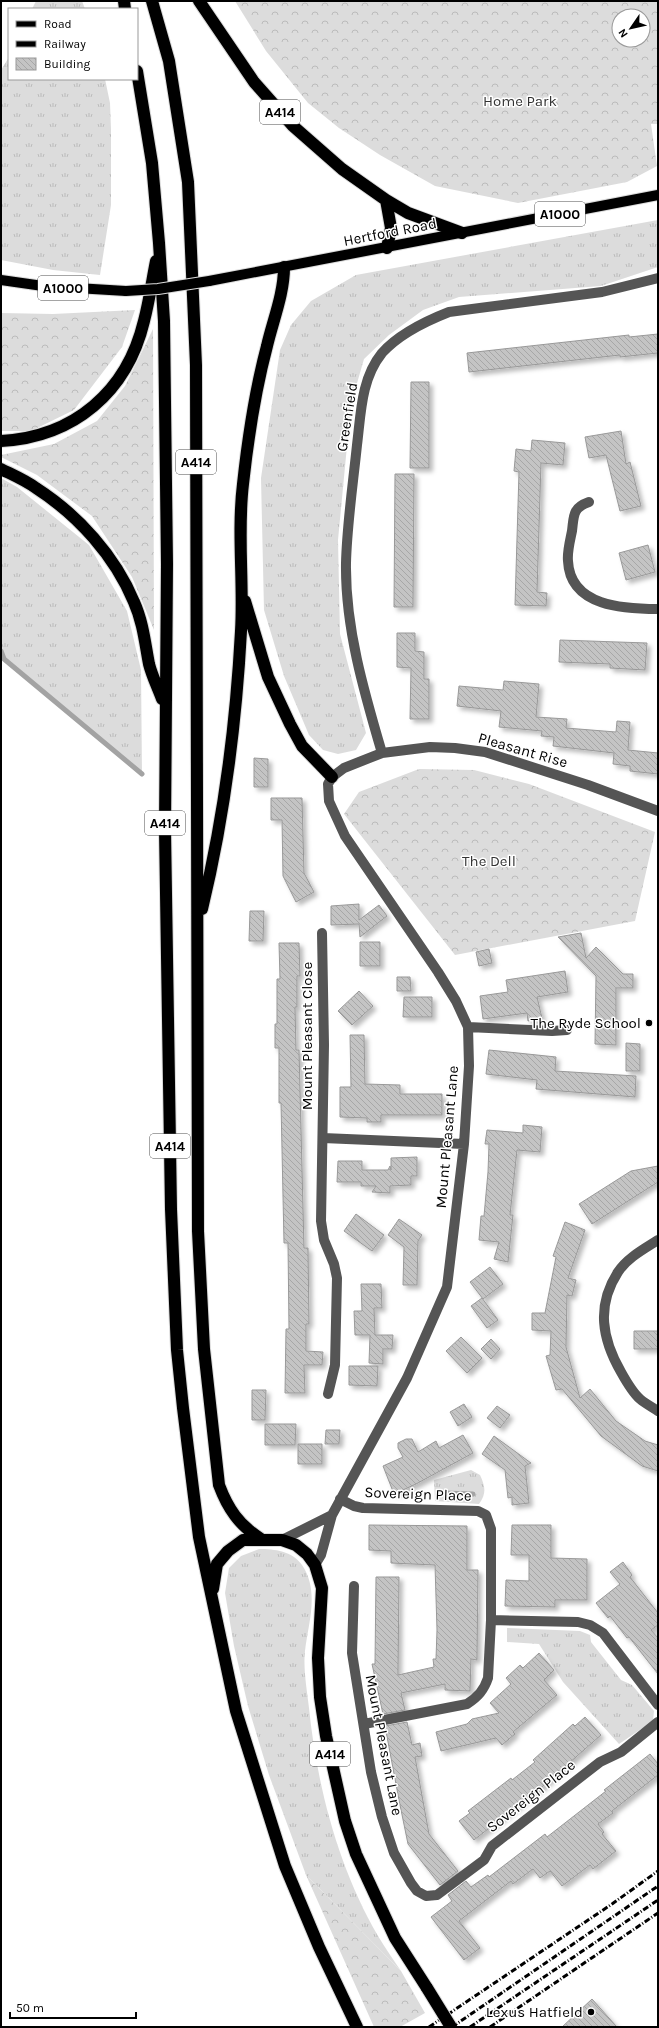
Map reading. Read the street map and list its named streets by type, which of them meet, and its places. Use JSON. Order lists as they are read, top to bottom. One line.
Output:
{"streets":{"highway":["A414"],"main road":["A1000","Hertford Road"],"street":["Greenfield","Pleasant Rise","Mount Pleasant Close","Mount Pleasant Lane","Sovereign Place"]},"crossings":[["A414","Hertford Road"],["A414","Mount Pleasant Lane"],["Greenfield","Pleasant Rise"],["Pleasant Rise","Mount Pleasant Lane"],["Mount Pleasant Lane","Sovereign Place"]],"parks":["Home Park","The Dell"],"places":["The Ryde School","Lexus Hatfield"],"legend":["Road","Railway","Building"],"scale_bar":"50 m","north":"bottom left"}
